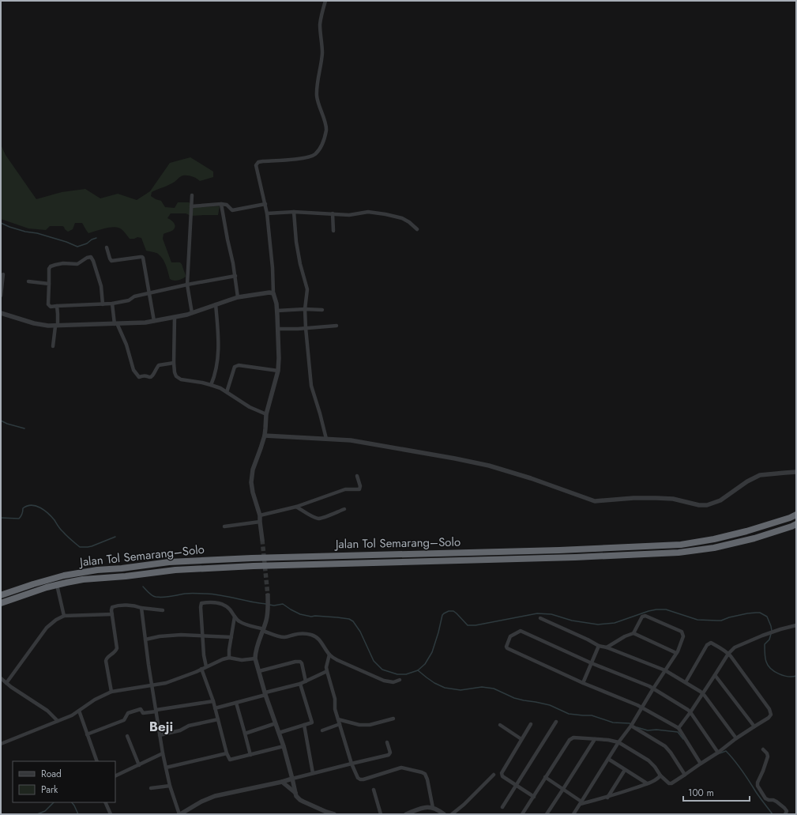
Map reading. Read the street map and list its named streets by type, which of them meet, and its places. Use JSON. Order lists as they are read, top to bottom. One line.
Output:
{"streets":{"highway":["Jalan Tol Semarang–Solo"]},"districts":["Beji"],"legend":["Road","Park"],"scale_bar":"100 m"}
